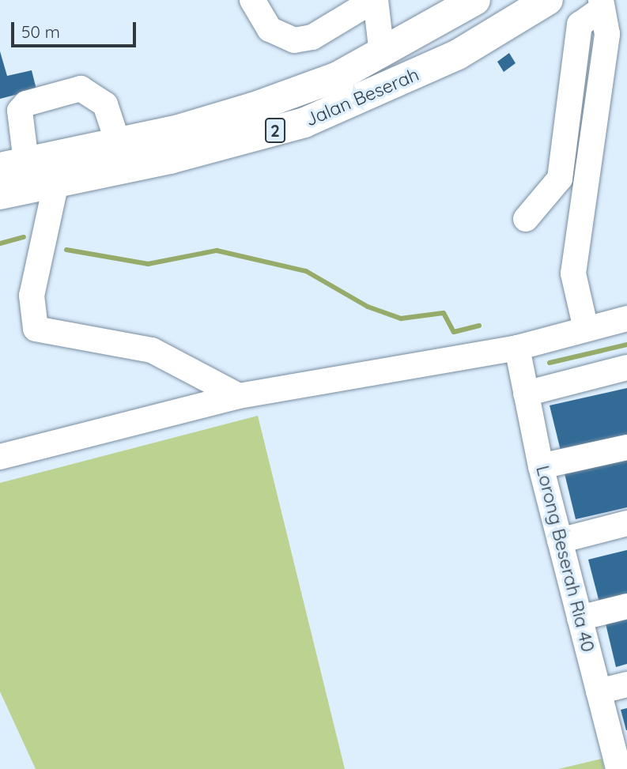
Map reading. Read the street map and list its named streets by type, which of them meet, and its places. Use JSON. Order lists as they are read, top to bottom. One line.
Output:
{"streets":{"highway":["Jalan Beserah","2"],"street":["Lorong Beserah Ria 40"]},"scale_bar":"50 m"}
